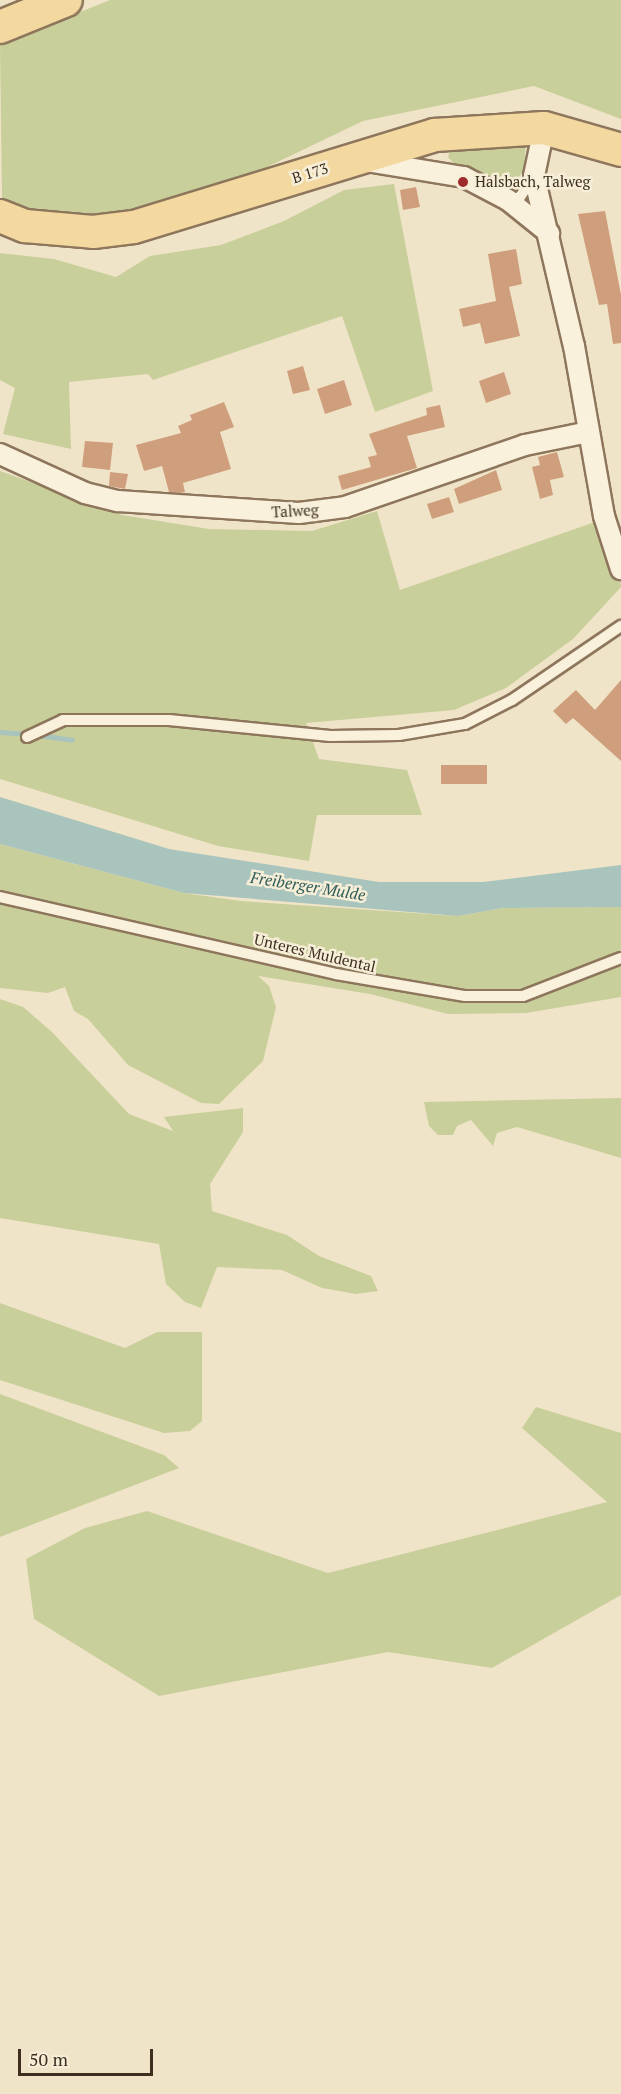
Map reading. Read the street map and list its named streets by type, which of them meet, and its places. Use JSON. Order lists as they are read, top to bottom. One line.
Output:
{"streets":{"main road":["B 173"],"street":["Talweg"],"lane":["Unteres Muldental"]},"water":["Freiberger Mulde"],"places":["Halsbach, Talweg"],"scale_bar":"50 m"}
